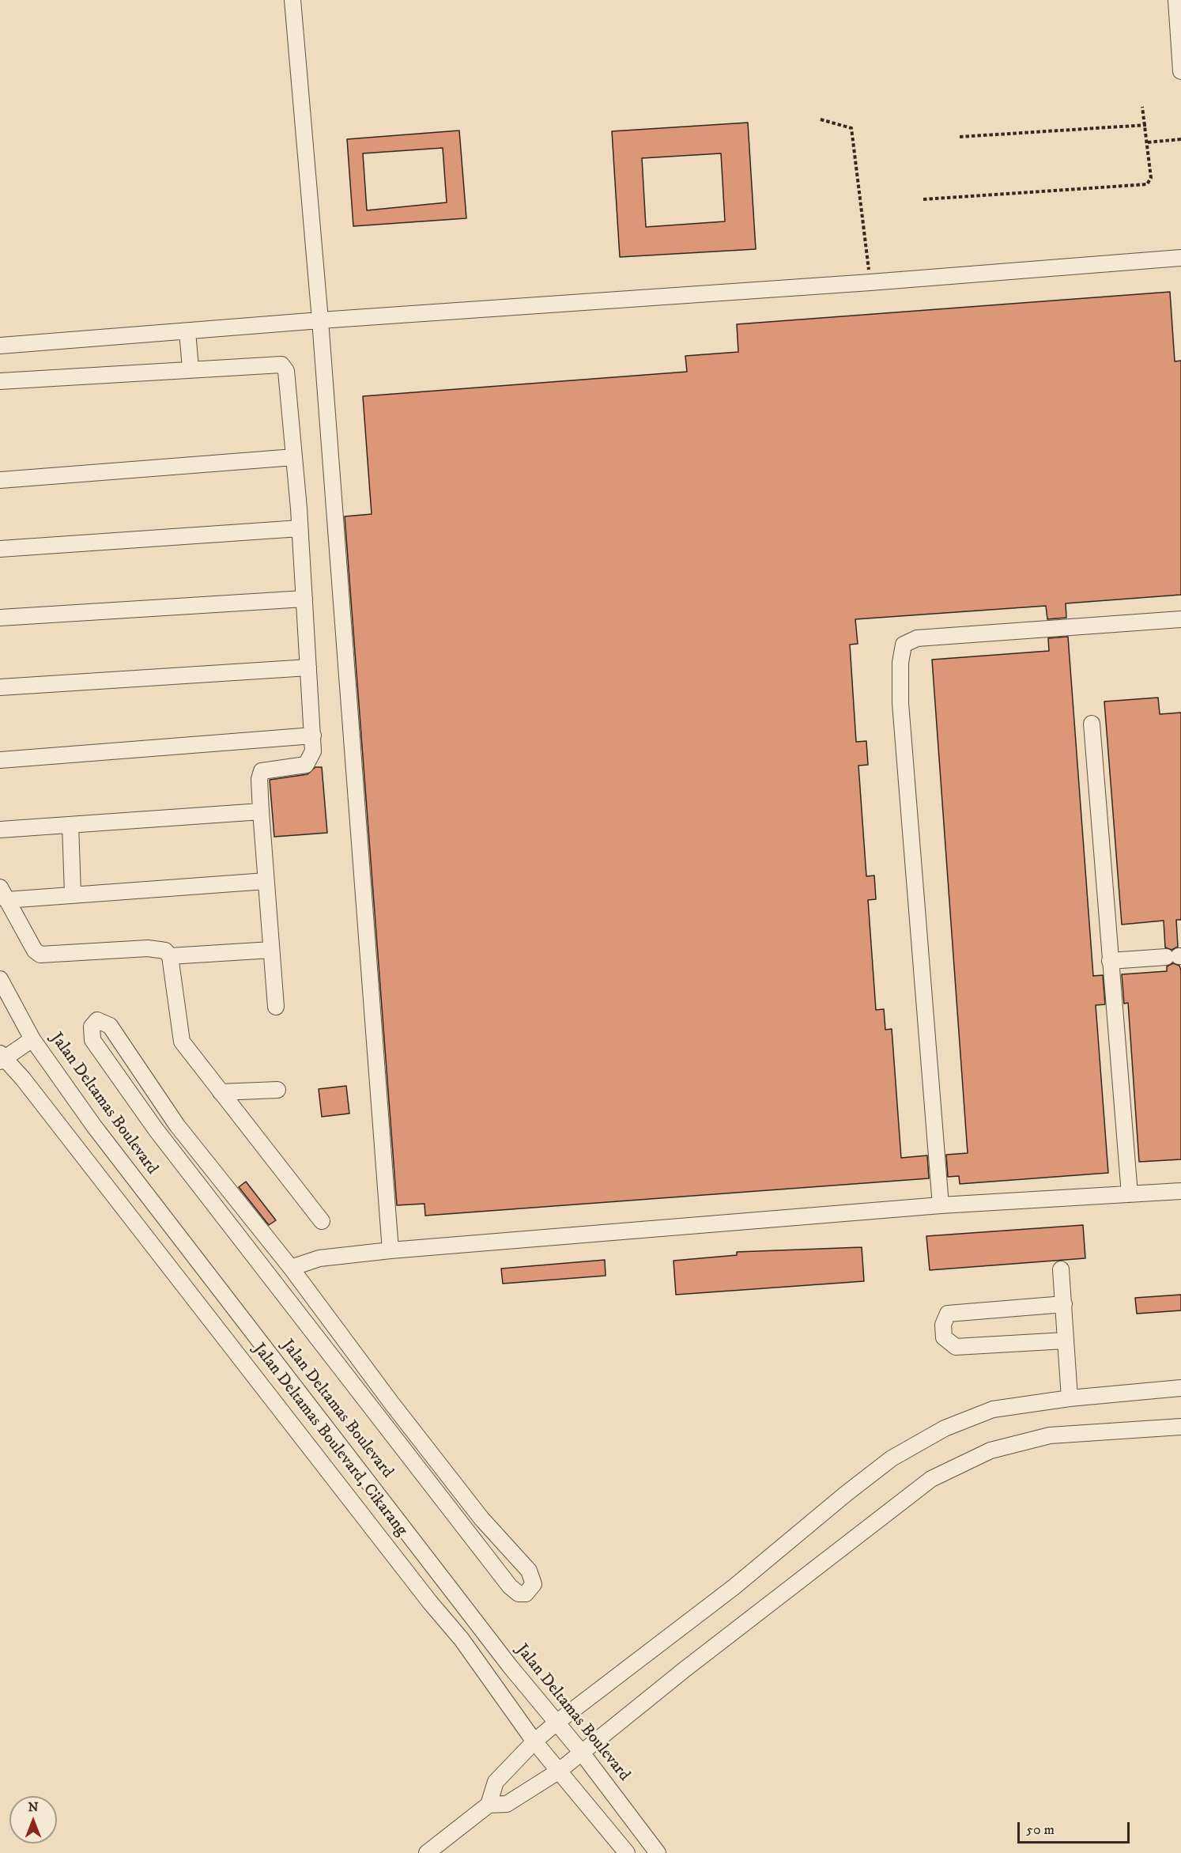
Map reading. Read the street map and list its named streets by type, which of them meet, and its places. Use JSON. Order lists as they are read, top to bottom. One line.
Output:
{"streets":{"street":["Jalan Deltamas Boulevard","Jalan Deltamas Boulevard, Cikarang"]},"scale_bar":"50 m","north":"top"}
